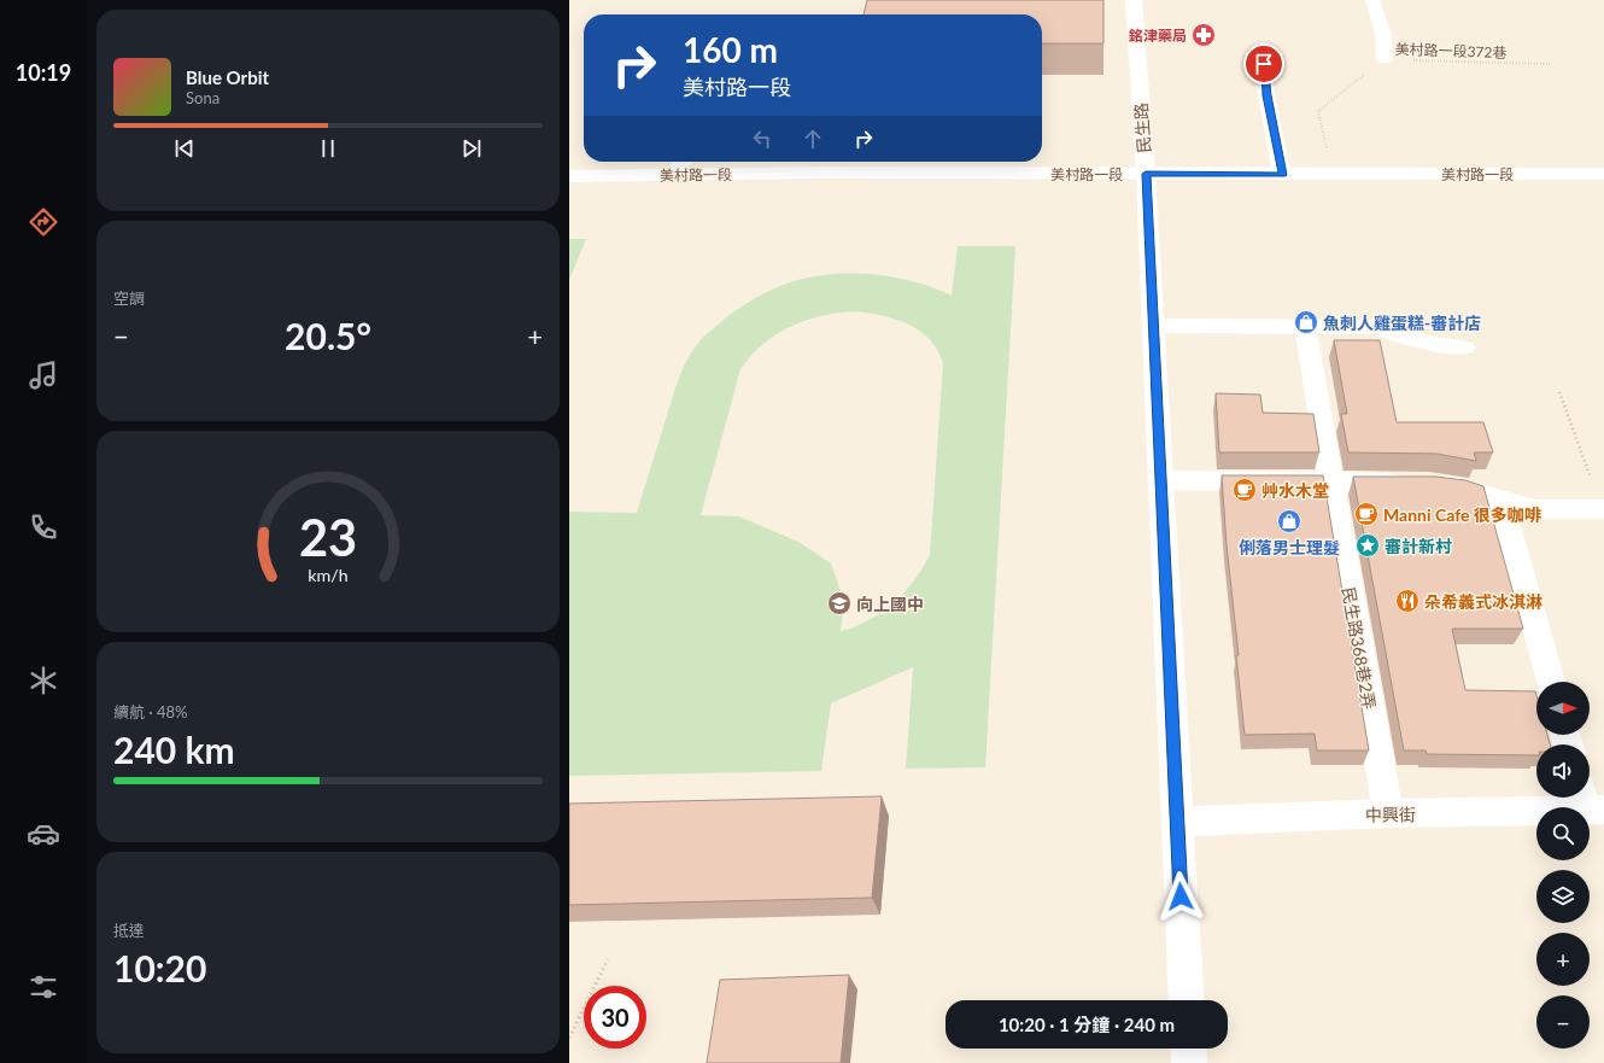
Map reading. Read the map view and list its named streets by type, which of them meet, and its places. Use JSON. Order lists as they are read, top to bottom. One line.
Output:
{"streets":{"street":["民生路","美村路一段","民生路368巷2弄","中興街"],"path":["美村路一段372巷"]},"crossings":[["美村路一段372巷","美村路一段"],["民生路","美村路一段"],["民生路","中興街"],["民生路368巷2弄","中興街"]],"places":{"pharmacy":["銘津藥局"],"shop":["魚刺人雞蛋糕-審計店","俐落男士理髮"],"cafe":["艸水木堂","Manni Cafe 很多咖啡"],"place":["審計新村"],"restaurant":["朵希義式冰淇淋"],"school or university":["向上國中"]},"north":"right","page":{"tabs":"10:19","turn":["160 m","美村路一段"],"song":["Blue Orbit","Sona"],"tile":["空調",["續航 · 48%","240 km"],["抵達","10:20"]],"heat":["−","20.5°","+"],"map_buttons":["+","−"],"limit":"30","trip":"10:20 · 1 分鐘 · 240 m","gauge":["23","km/h"]}}
